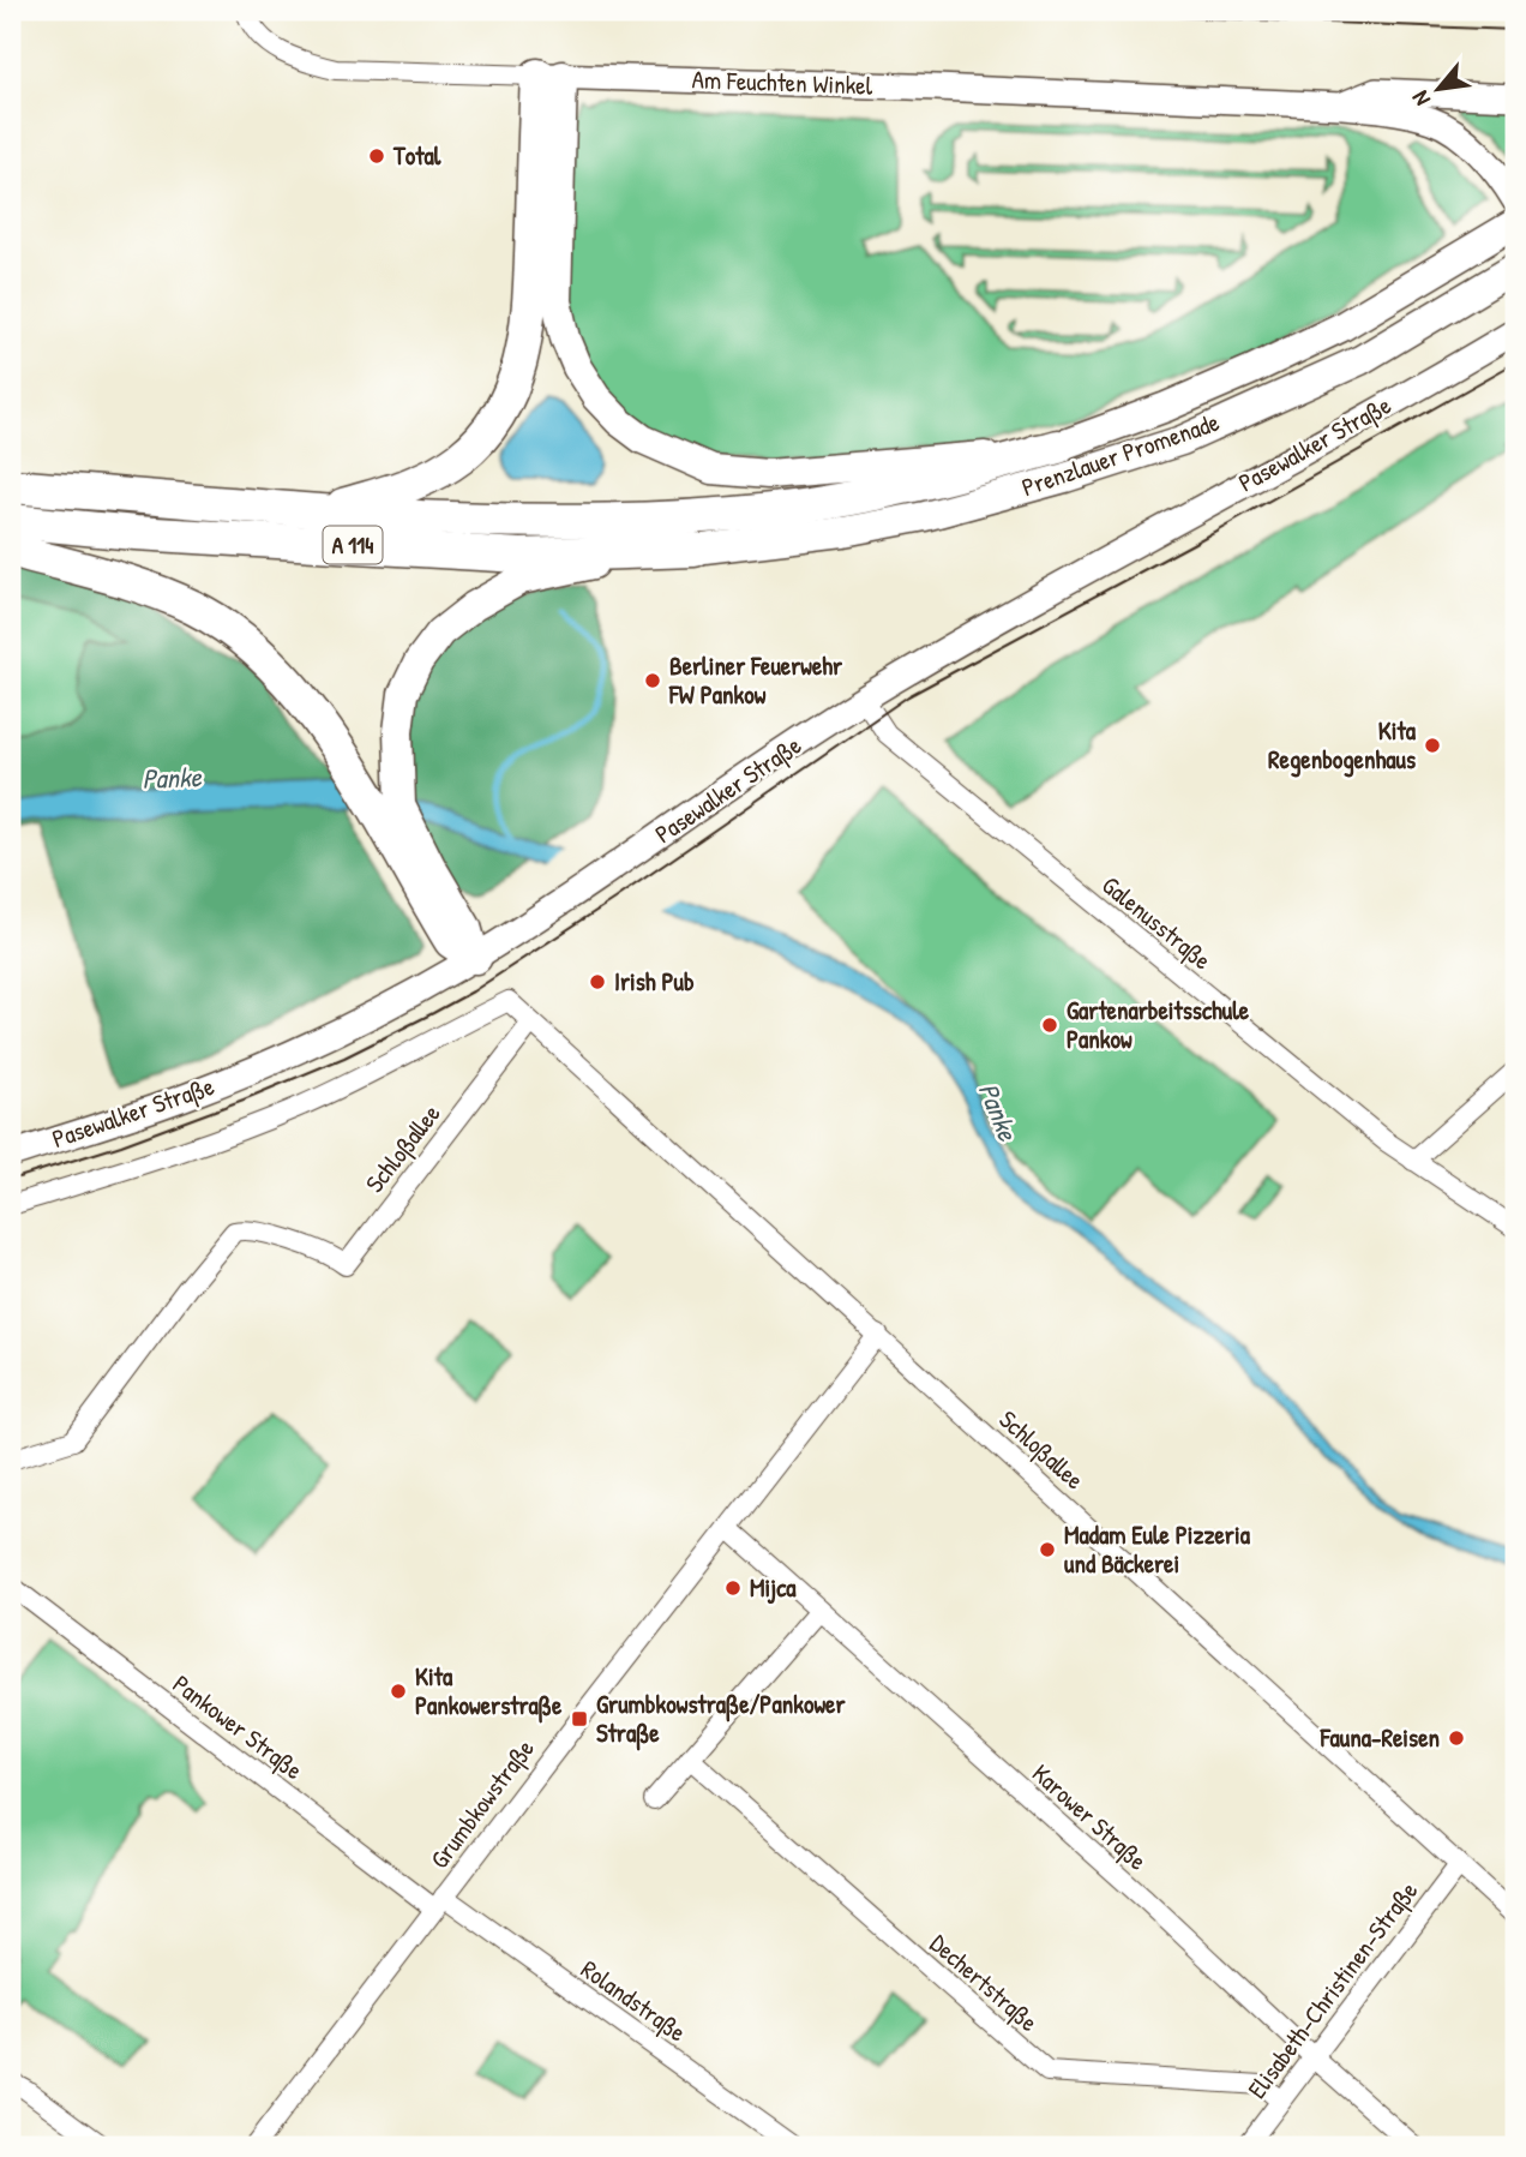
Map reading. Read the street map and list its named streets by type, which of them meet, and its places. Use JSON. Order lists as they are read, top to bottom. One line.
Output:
{"streets":{"highway":["A 114"],"main road":["Am Feuchten Winkel","Pasewalker Straße","Prenzlauer Promenade"],"street":["Galenusstraße","Schloßallee","Pankower Straße","Grumbkowstraße","Karower Straße","Dechertstraße","Elisabeth-Christinen-Straße","Rolandstraße"]},"crossings":[["Am Feuchten Winkel","Prenzlauer Promenade"],["Pasewalker Straße","Prenzlauer Promenade"],["Pasewalker Straße","Galenusstraße"],["Pasewalker Straße","Schloßallee"],["Prenzlauer Promenade","A 114"],["Schloßallee","Grumbkowstraße"],["Schloßallee","Elisabeth-Christinen-Straße"],["Pankower Straße","Grumbkowstraße"],["Pankower Straße","Rolandstraße"],["Grumbkowstraße","Karower Straße"],["Grumbkowstraße","Rolandstraße"],["Karower Straße","Elisabeth-Christinen-Straße"],["Dechertstraße","Elisabeth-Christinen-Straße"]],"water":["Panke"],"places":{"other":["Total","Berliner Feuerwehr FW Pankow","Kita Regenbogenhaus","Irish Pub","Gartenarbeitsschule Pankow","Madam Eule Pizzeria und Bäckerei","Mijca","Kita Pankowerstraße","Fauna-Reisen"],"transit":["Grumbkowstraße/Pankower Straße"]},"north":"bottom left"}
